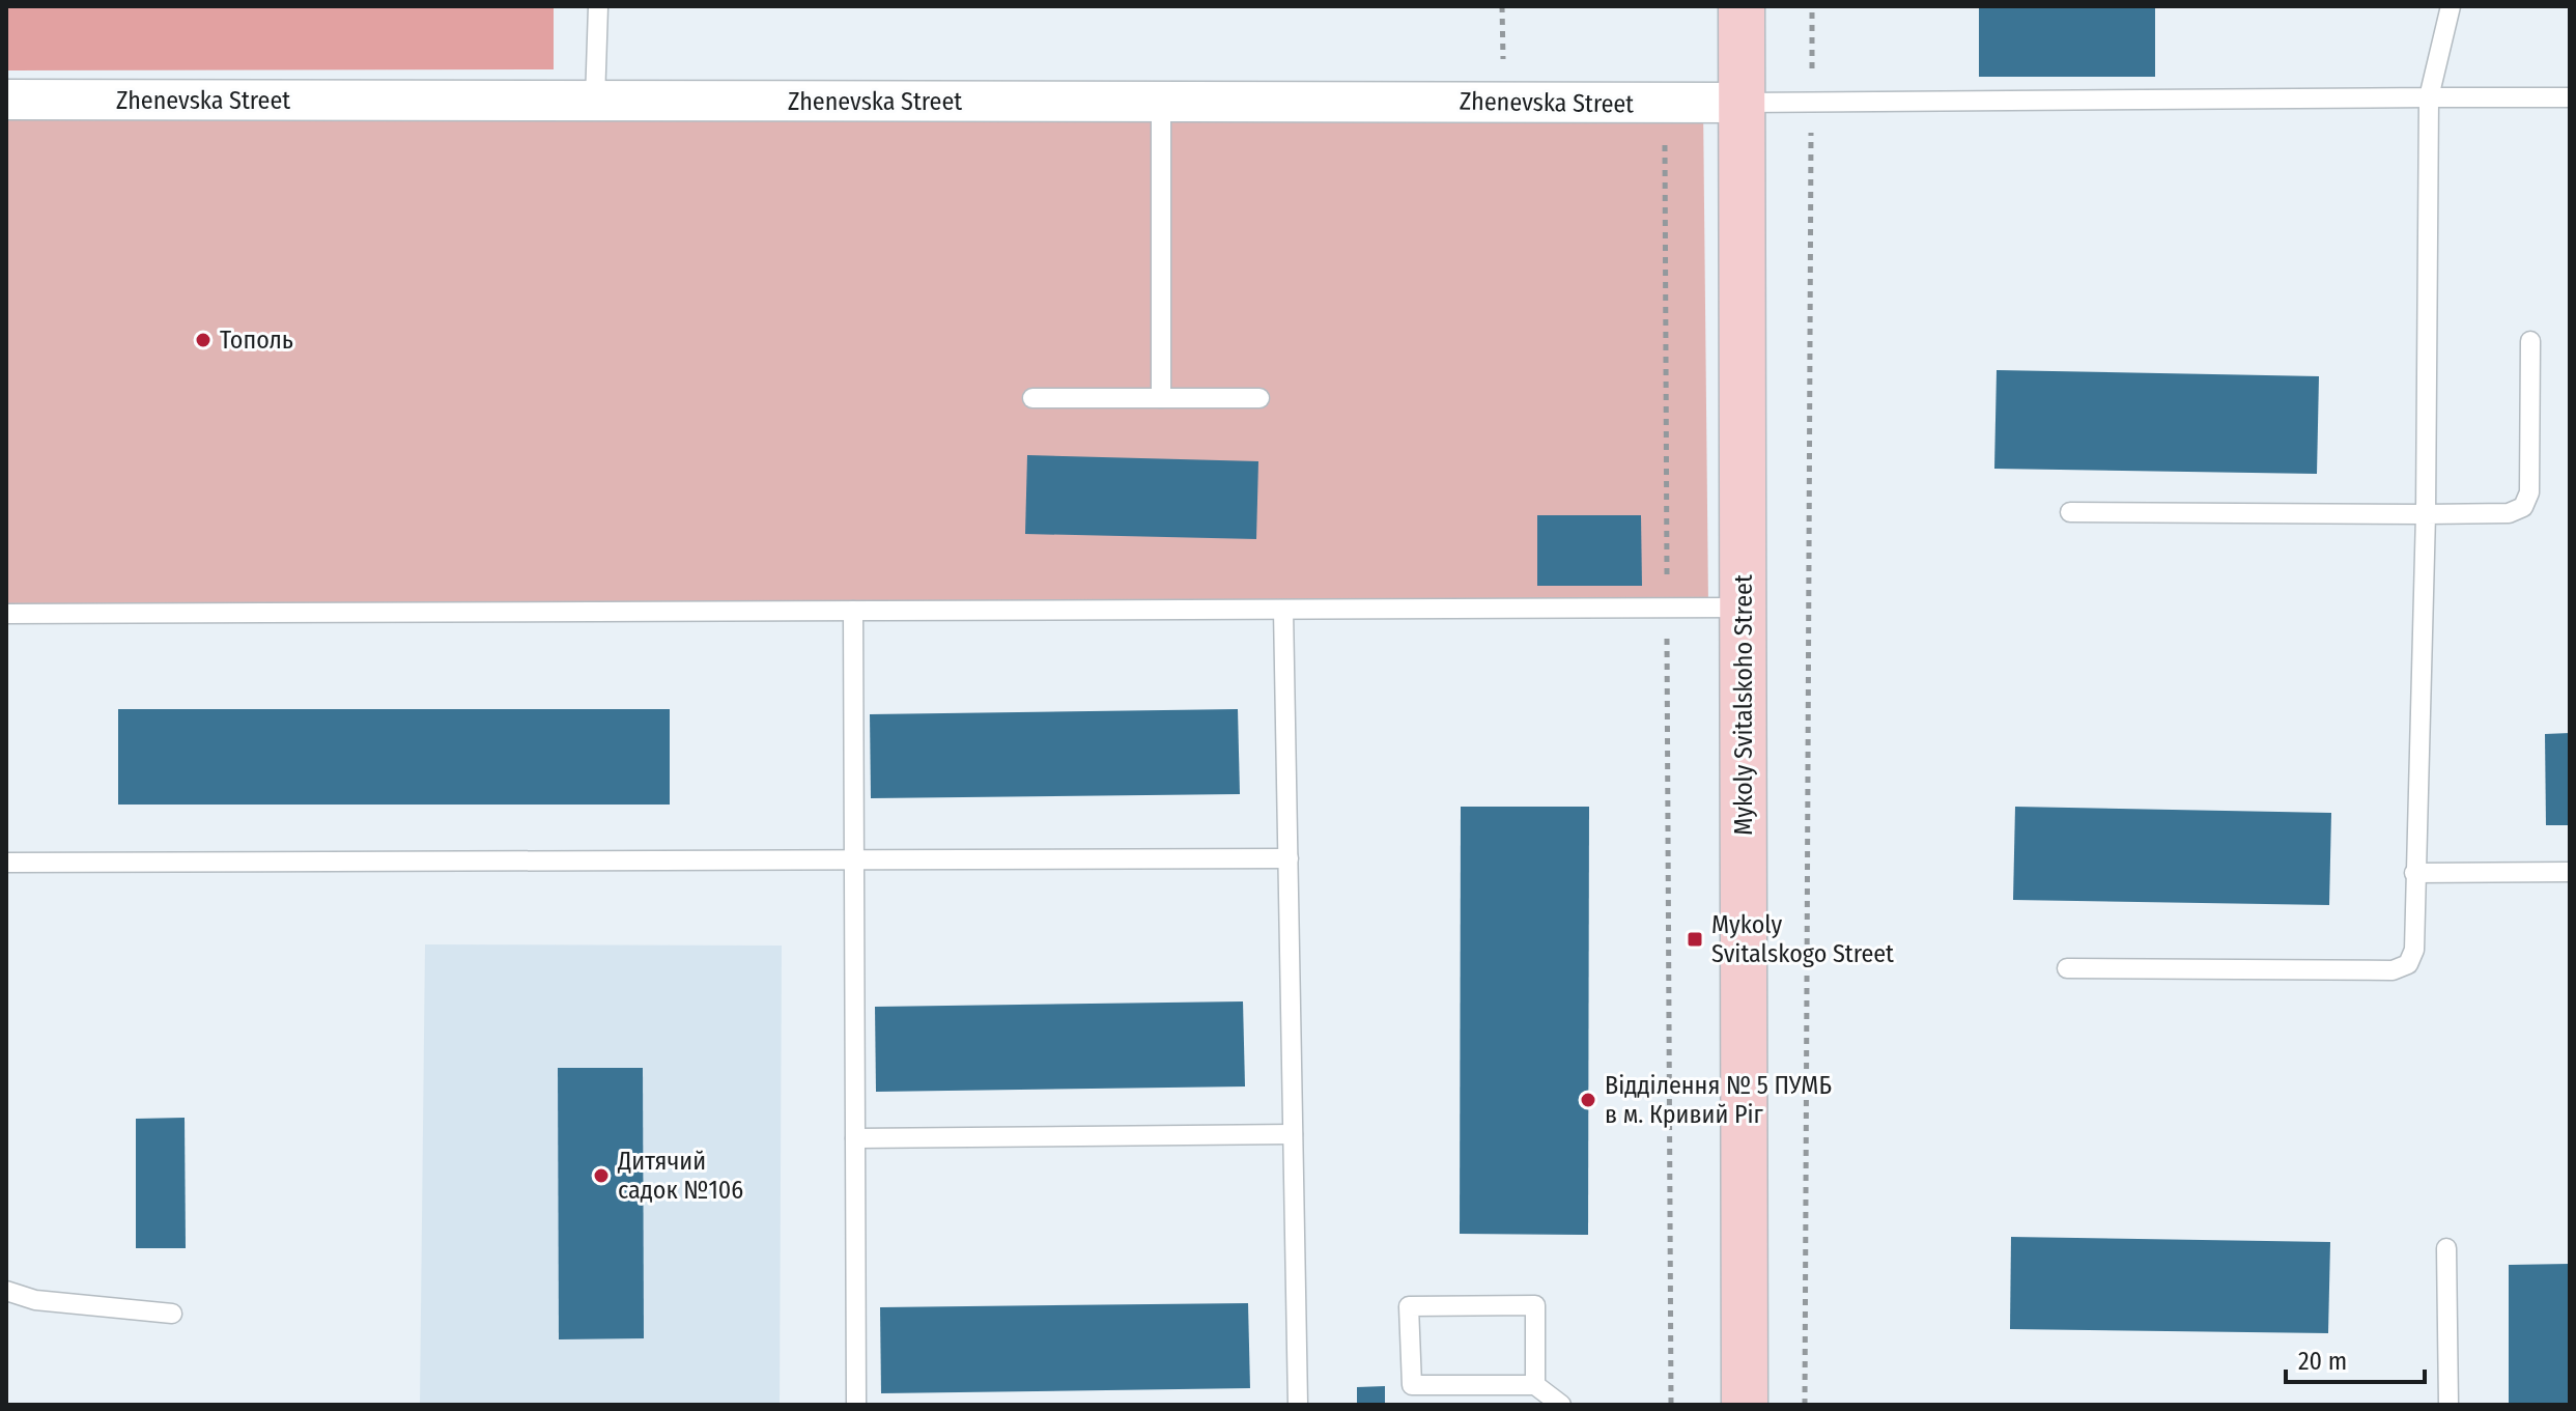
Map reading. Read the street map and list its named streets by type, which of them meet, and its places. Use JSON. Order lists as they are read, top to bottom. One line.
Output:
{"streets":{"main road":["Mykoly Svitalskoho Street"],"street":["Zhenevska Street"]},"crossings":[["Zhenevska Street","Mykoly Svitalskoho Street"]],"places":{"other":["Тополь","Відділення № 5 ПУМБ в м. Кривий Ріг","Дитячий садок №106"],"transit":["Mykoly Svitalskogo Street"]},"scale_bar":"20 m"}
